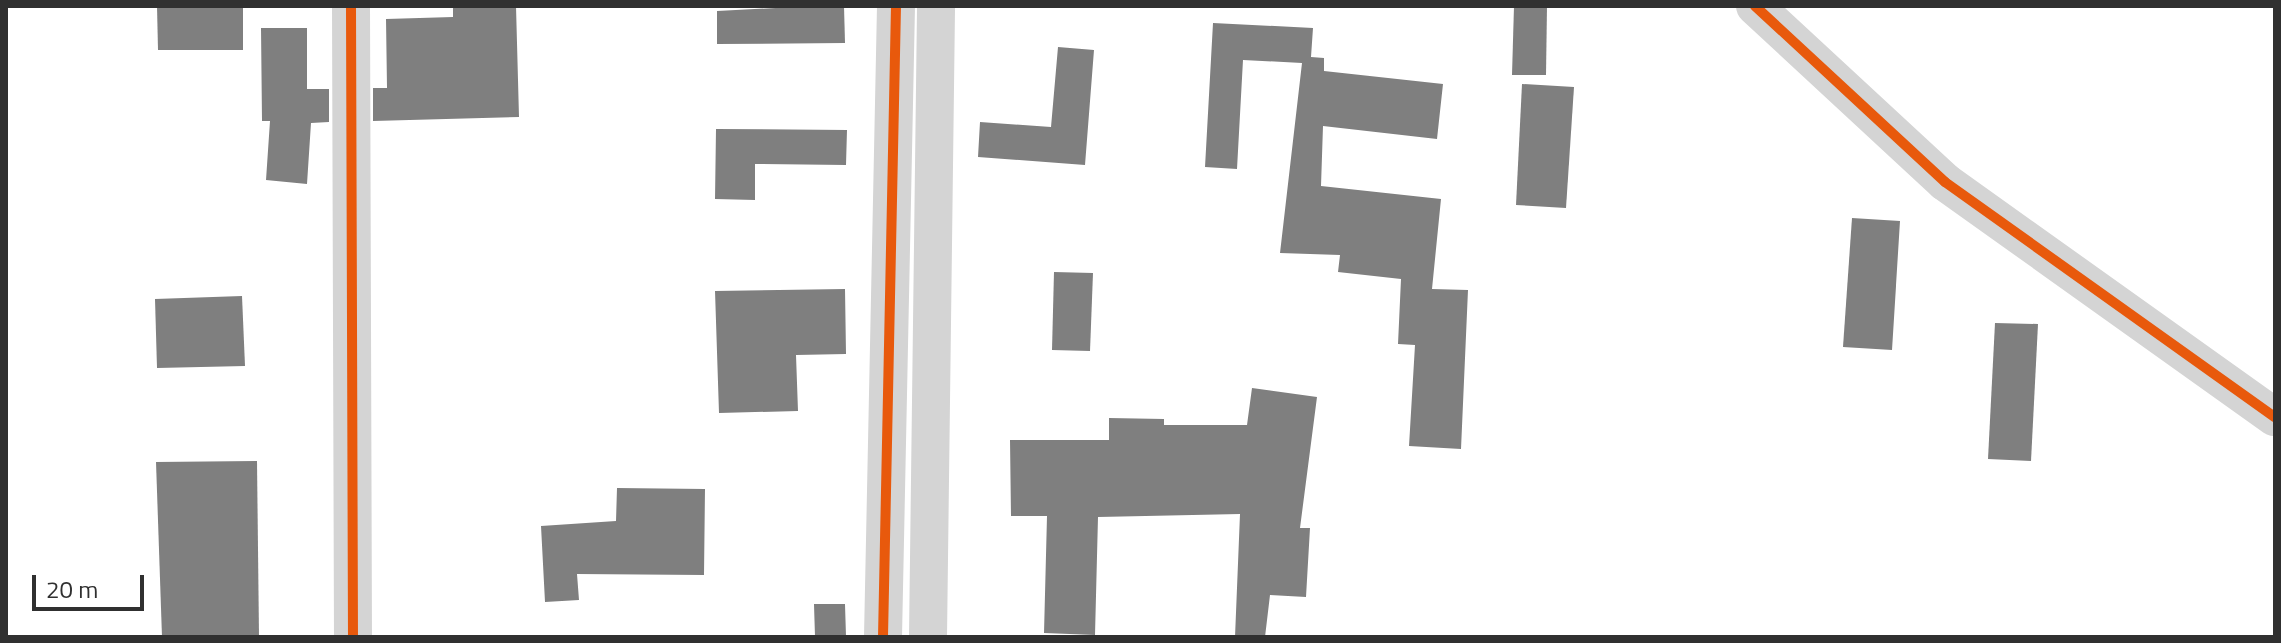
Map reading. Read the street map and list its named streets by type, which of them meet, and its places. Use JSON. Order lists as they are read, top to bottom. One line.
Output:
{"scale_bar":"20 m"}
